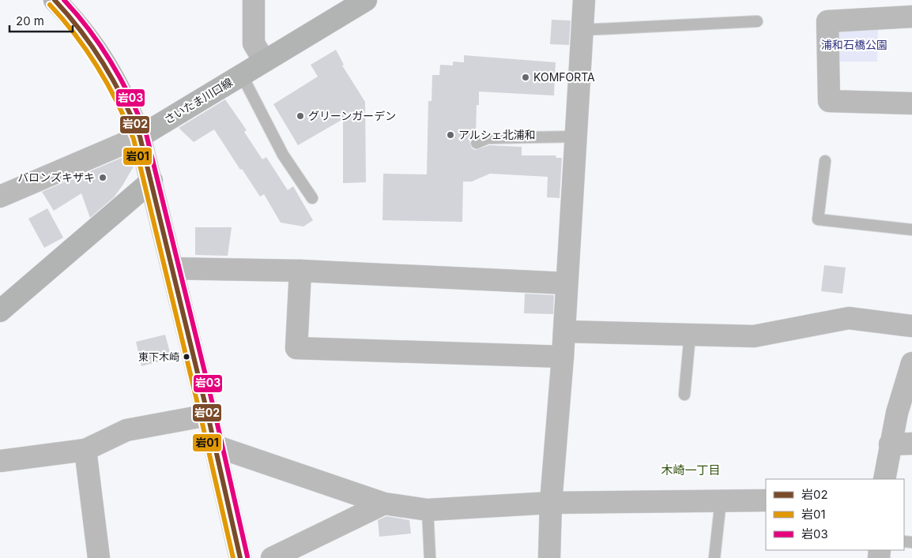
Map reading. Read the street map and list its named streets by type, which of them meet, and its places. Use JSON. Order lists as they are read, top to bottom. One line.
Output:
{"streets":{"main road":["さいたま川口線"]},"districts":["木崎一丁目"],"parks":["浦和石橋公園"],"places":["KOMFORTA","グリーンガーデン","アルシェ北浦和","バロンズキザキ","東下木崎"],"lines":["transit line 岩02","transit line 岩03","transit line 岩01"],"legend":["岩02","岩01","岩03"],"scale_bar":"20 m"}
